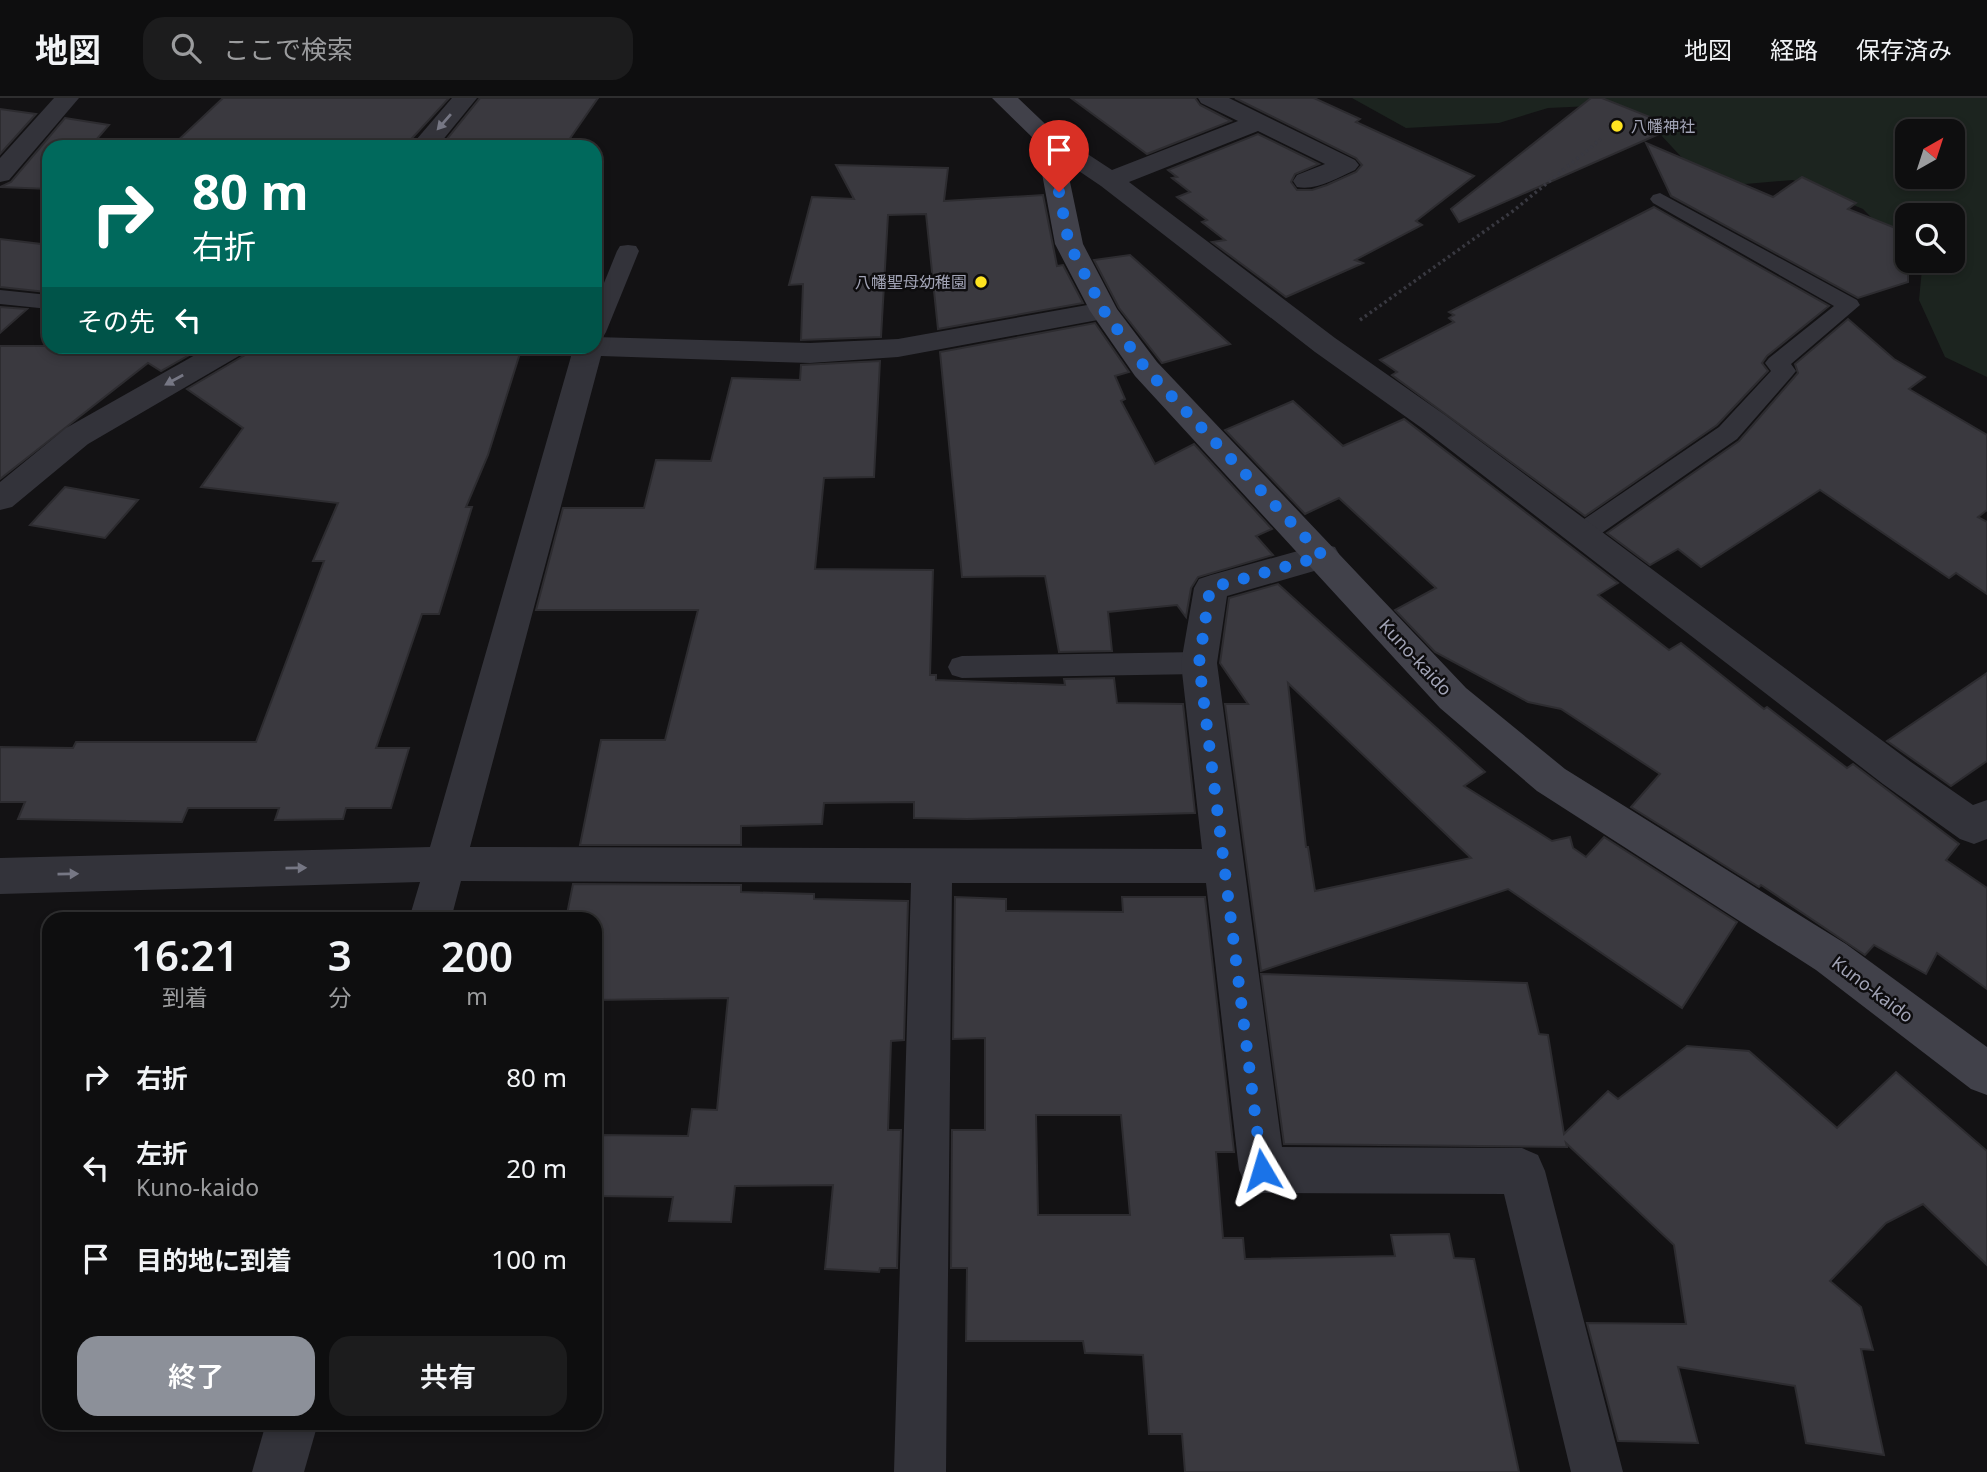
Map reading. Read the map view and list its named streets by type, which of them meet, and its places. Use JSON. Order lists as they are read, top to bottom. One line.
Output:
{"streets":{"main road":["Kuno-kaido"]},"places":["八幡神社","八幡聖母幼稚園"],"north":"top right","page":{"header":"地図","search":"ここで検索","nav":["地図","経路","保存済み"],"turn":["80 m","右折"],"then":"その先","eta":["16:21","到着","3","分","200","m"],"list":[{"name":"右折","value":"80 m"},{"name":"左折","note":"Kuno-kaido","value":"20 m"},{"name":"目的地に到着","value":"100 m"}],"buttons":["終了","共有"]}}
